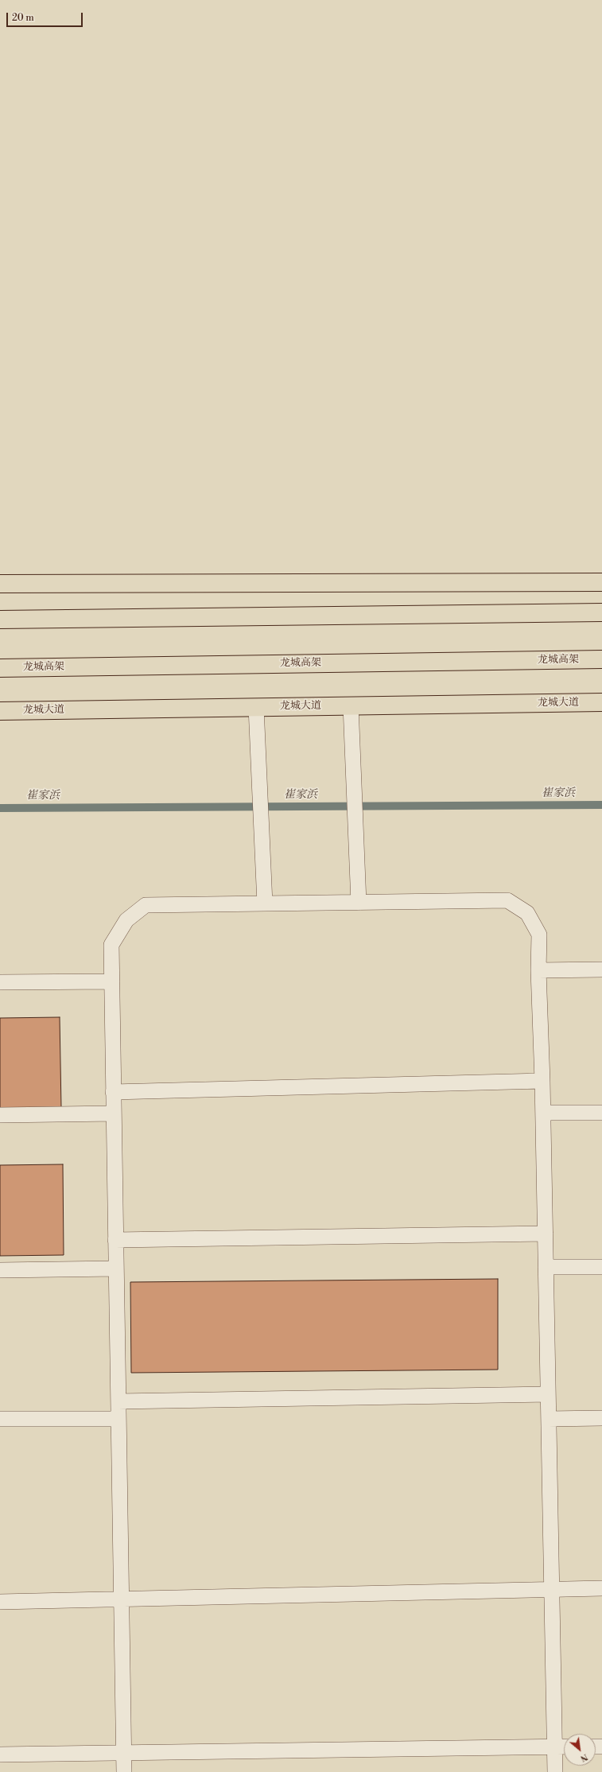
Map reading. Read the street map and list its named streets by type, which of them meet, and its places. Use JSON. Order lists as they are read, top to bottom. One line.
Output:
{"streets":{"main road":["龙城高架","龙城大道"]},"water":["崔家浜"],"scale_bar":"20 m","north":"bottom right"}
